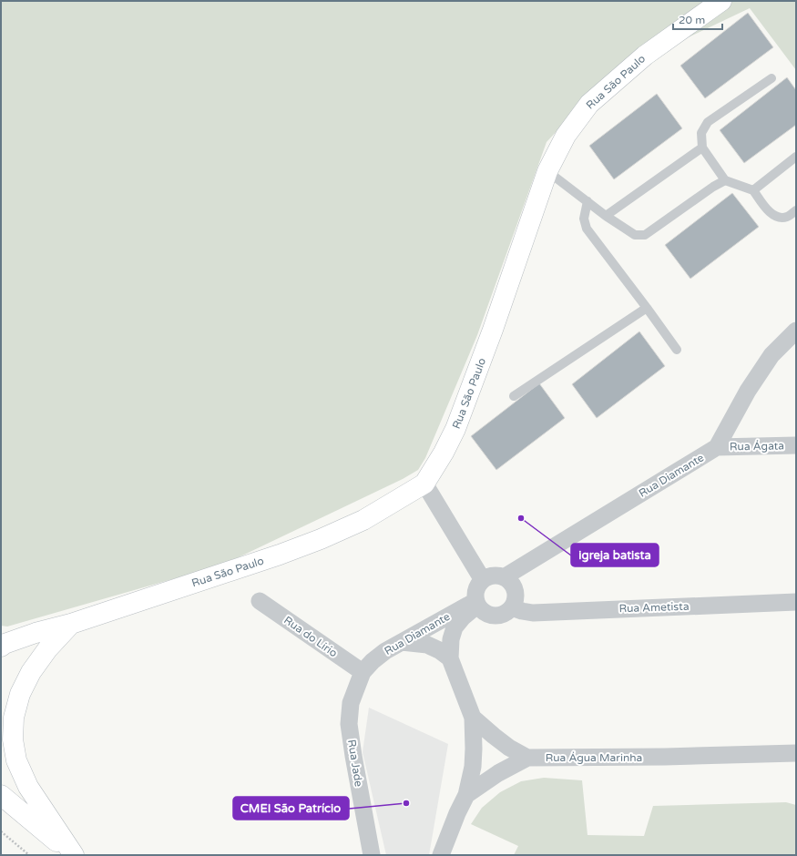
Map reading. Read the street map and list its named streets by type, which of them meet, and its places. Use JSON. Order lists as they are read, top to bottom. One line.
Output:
{"streets":{"street":["Rua São Paulo","Rua Ágata","Rua Diamante","Rua Ametista","Rua do Lírio","Rua Água Marinha","Rua Jade"]},"crossings":[["Rua Ágata","Rua Diamante"],["Rua Diamante","Rua Ametista"],["Rua Diamante","Rua do Lírio"],["Rua Diamante","Rua Jade"],["Rua do Lírio","Rua Jade"]],"places":["igreja batista","CMEI São Patrício"],"scale_bar":"20 m"}
